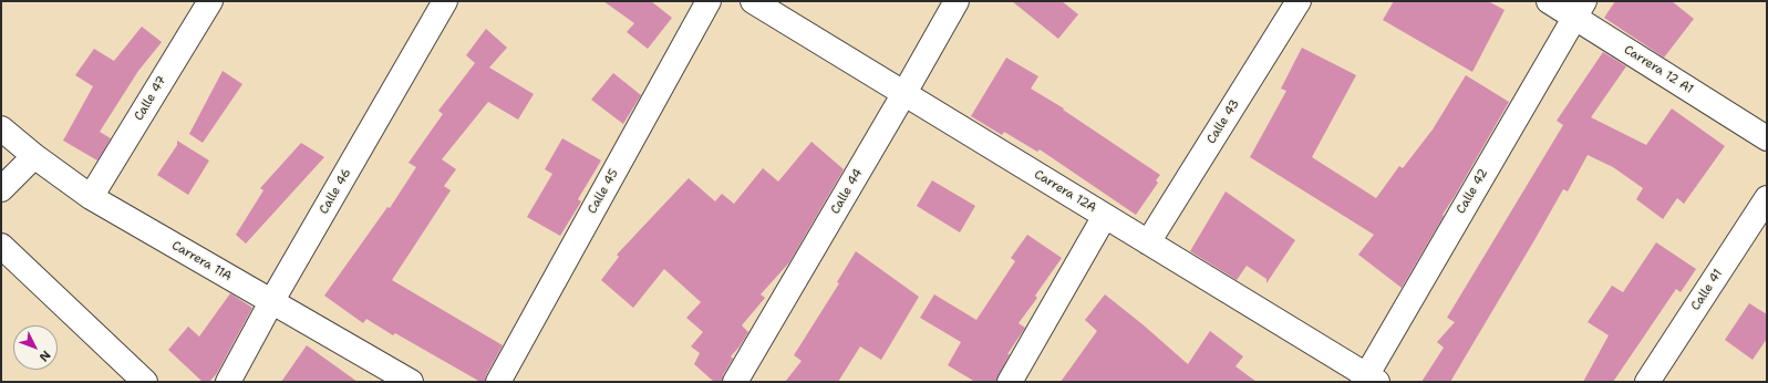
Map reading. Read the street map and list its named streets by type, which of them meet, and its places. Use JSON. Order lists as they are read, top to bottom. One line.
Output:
{"streets":{"street":["Carrera 12 A1","Calle 47","Calle 43","Calle 46","Calle 45","Calle 44","Carrera 12A","Calle 42","Carrera 11A","Calle 41"]},"crossings":[["Carrera 12 A1","Calle 42"],["Calle 47","Carrera 11A"],["Calle 43","Carrera 12A"],["Calle 46","Carrera 11A"],["Calle 44","Carrera 12A"],["Carrera 12A","Calle 42"]],"north":"bottom right"}
